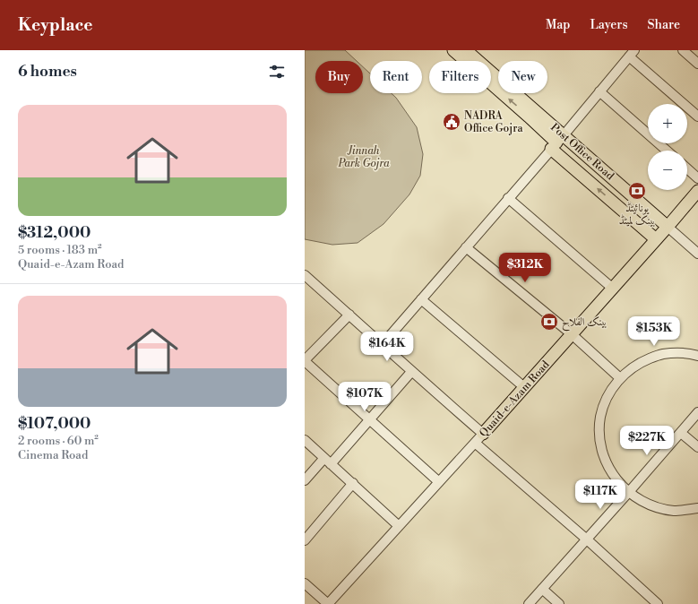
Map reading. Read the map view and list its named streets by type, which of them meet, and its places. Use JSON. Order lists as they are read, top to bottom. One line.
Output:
{"streets":{"main road":["Post Office Road","Quaid-e-Azam Road"]},"crossings":[["Post Office Road","Quaid-e-Azam Road"]],"parks":["Jinnah Park Gojra"],"places":{"public building":["NADRA Office Gojra"],"bank":["یونائیٹڈ بینک لمیٹڈ","بینک الفلاح"]},"page":{"header":"Keyplace","nav":["Map","Layers","Share"],"heading":"6 homes","chip":["Buy","Rent","Filters","New"],"list":[{"name":"$312,000","note":"5 rooms · 183 m² · Quaid-e-Azam Road"},{"name":"$107,000","note":"2 rooms · 60 m² · Cinema Road"}],"map_buttons":["+","−"],"price":["$312K","$153K","$164K","$107K","$227K","$117K"]}}
